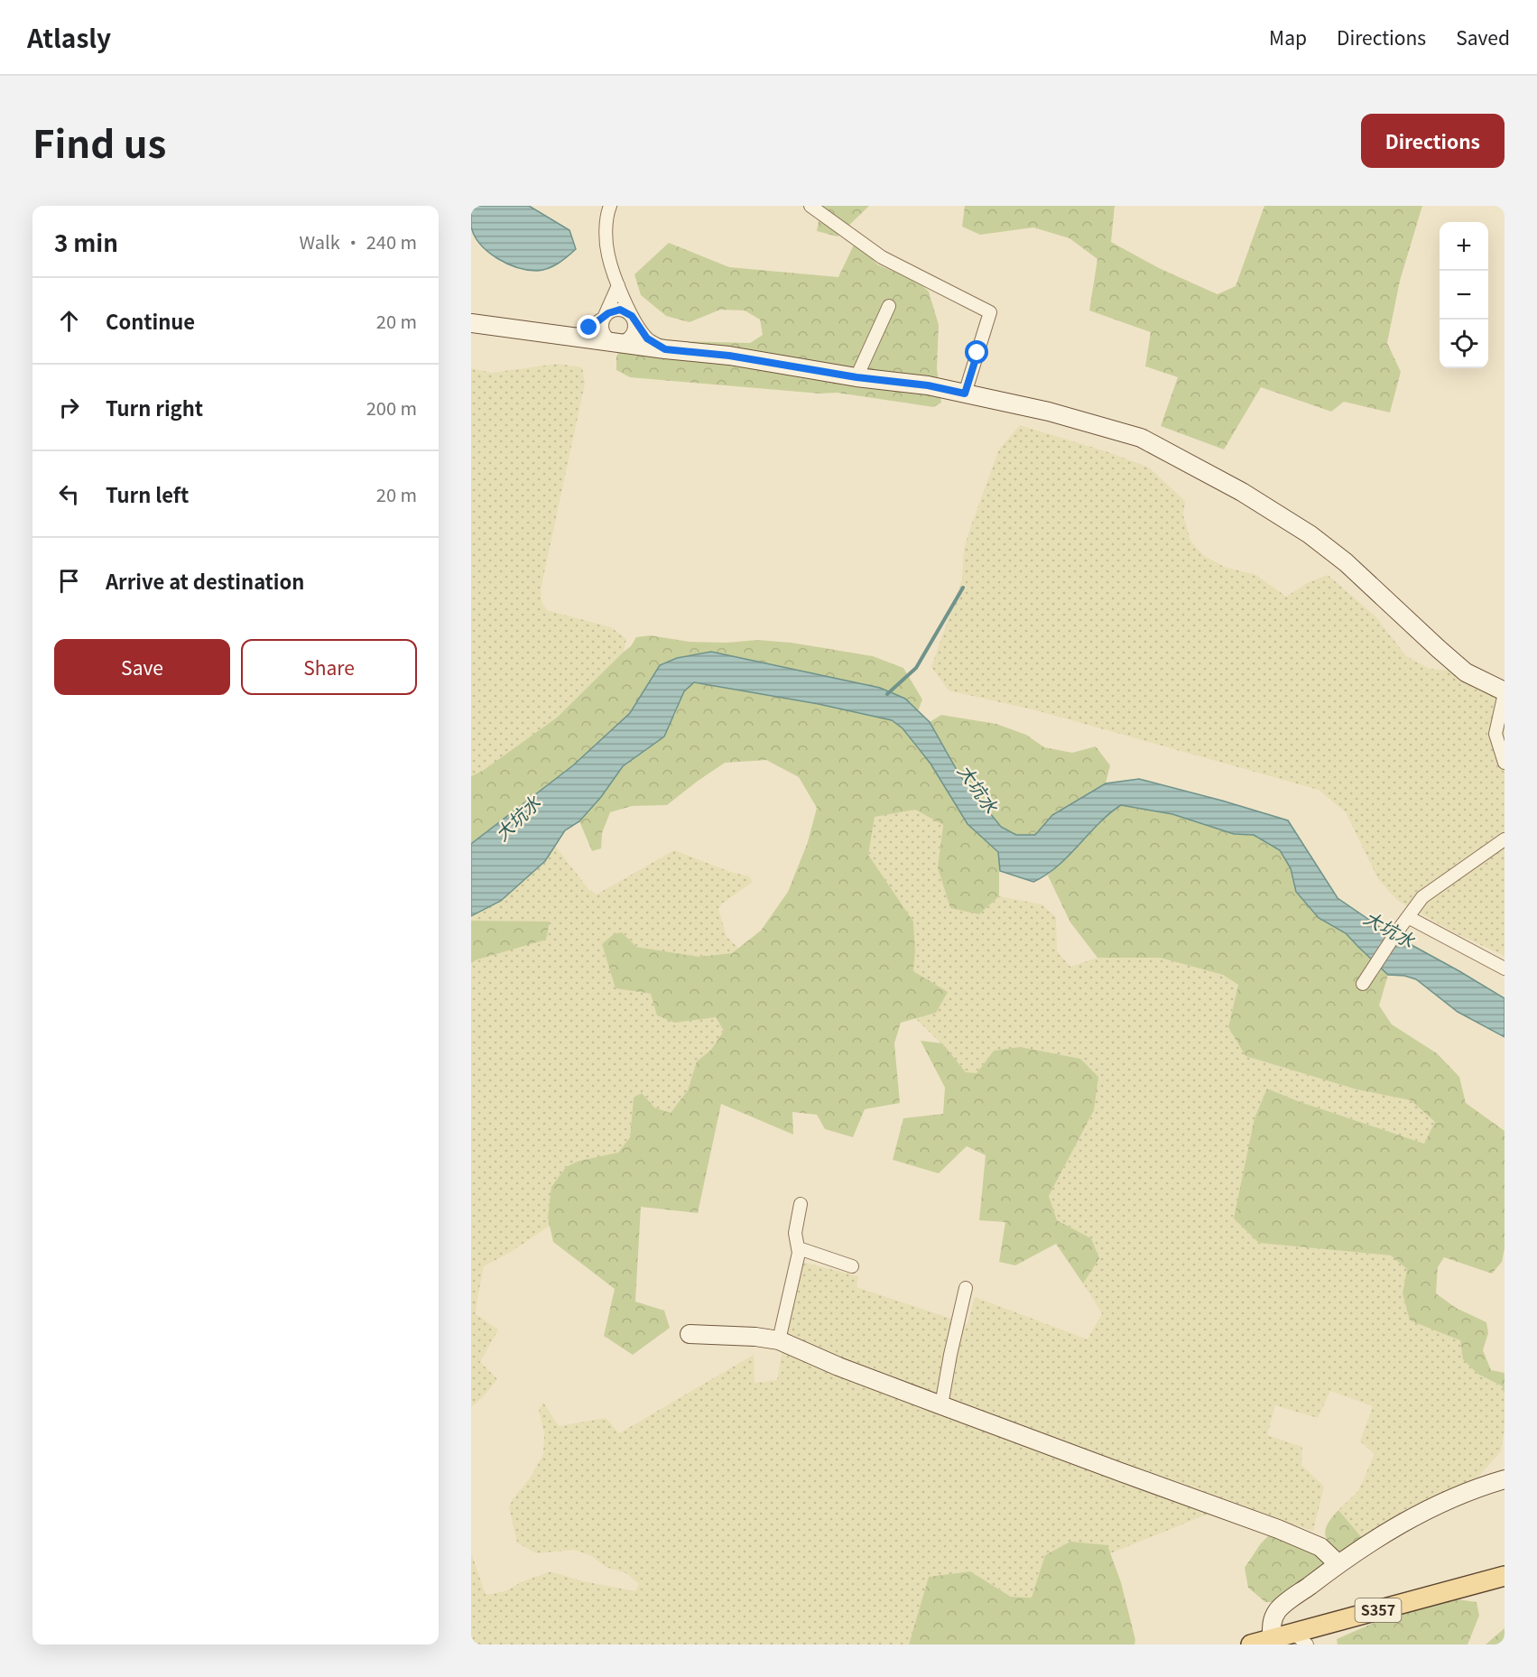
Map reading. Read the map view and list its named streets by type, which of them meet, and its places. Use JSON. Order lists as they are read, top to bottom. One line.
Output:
{"streets":{"main road":["S357"]},"water":["大坑水"],"page":{"header":"Atlasly","nav":["Map","Directions","Saved"],"title":"Find us","buttons":["Directions",["Save","Share"]],"heading":["3 min","Walk · 240 m"],"map_buttons":["+","−"],"list":[["Continue","20 m"],["Turn right","200 m"],["Turn left","20 m"],"Arrive at destination"]}}
